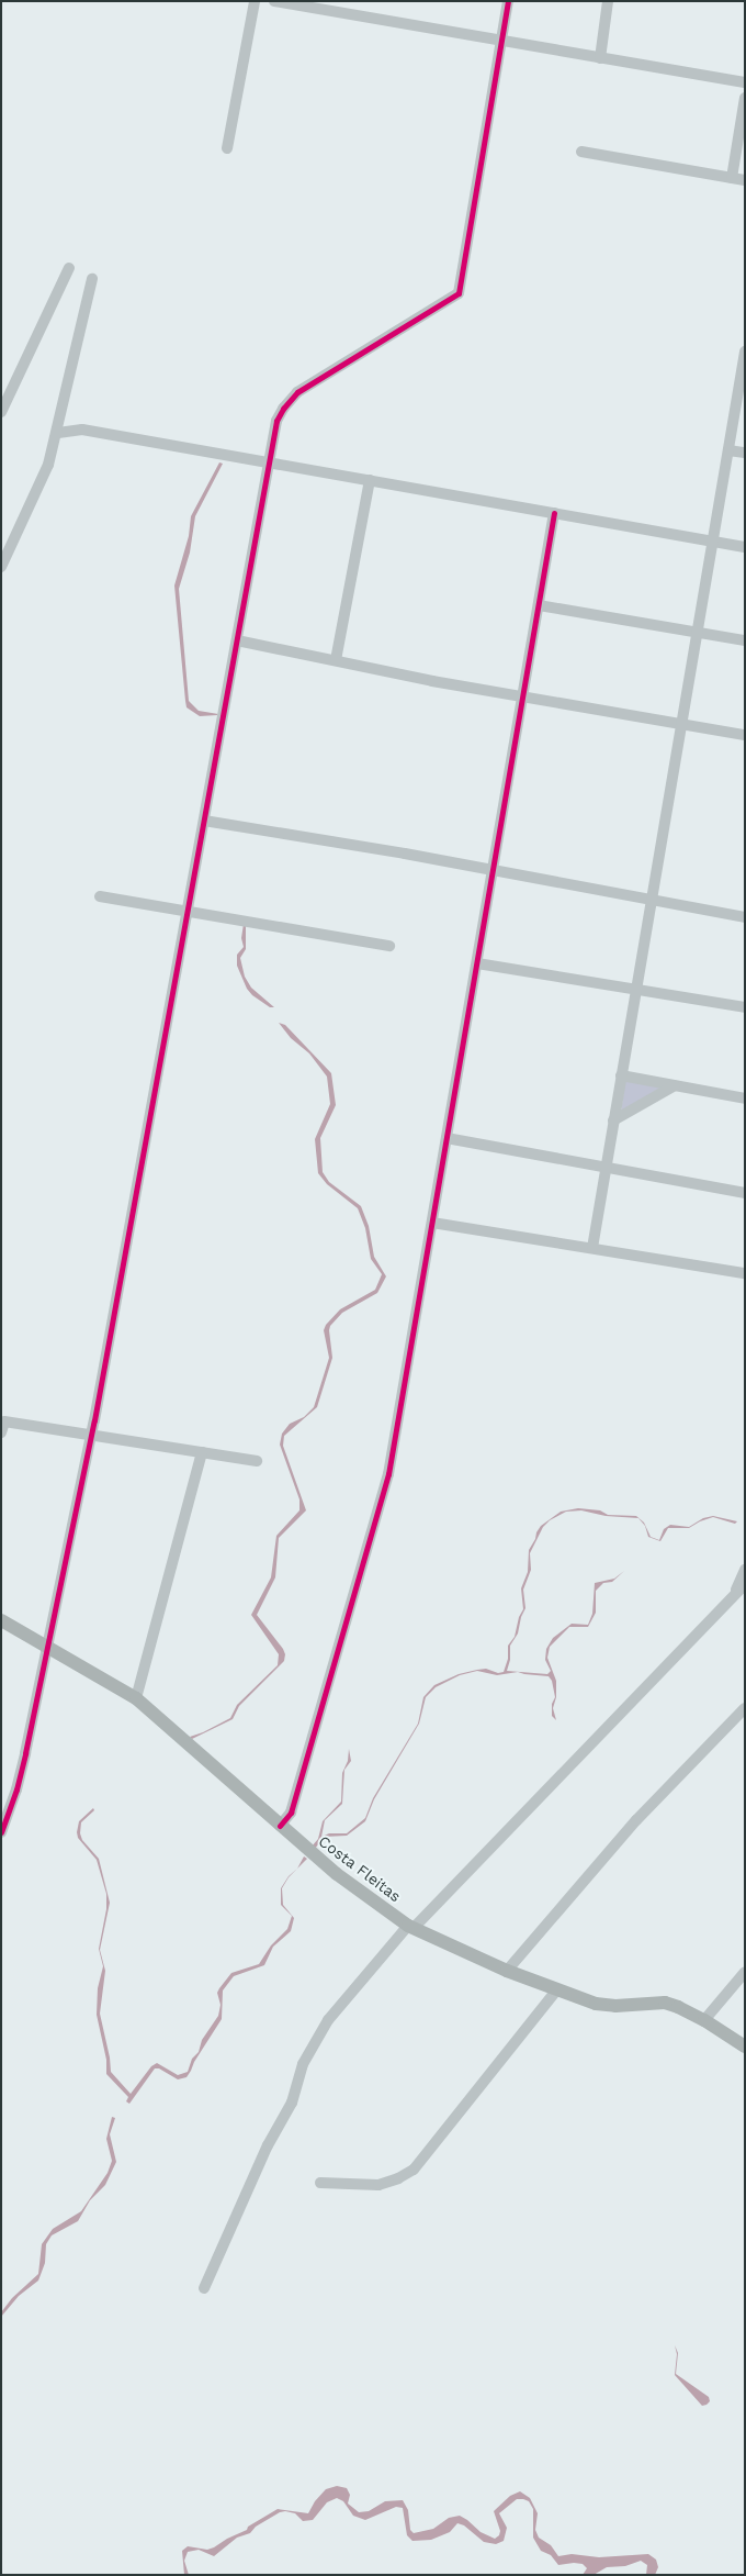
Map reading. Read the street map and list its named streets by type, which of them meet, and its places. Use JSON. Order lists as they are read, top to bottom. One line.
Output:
{"streets":{"main road":["Costa Fleitas"]}}
